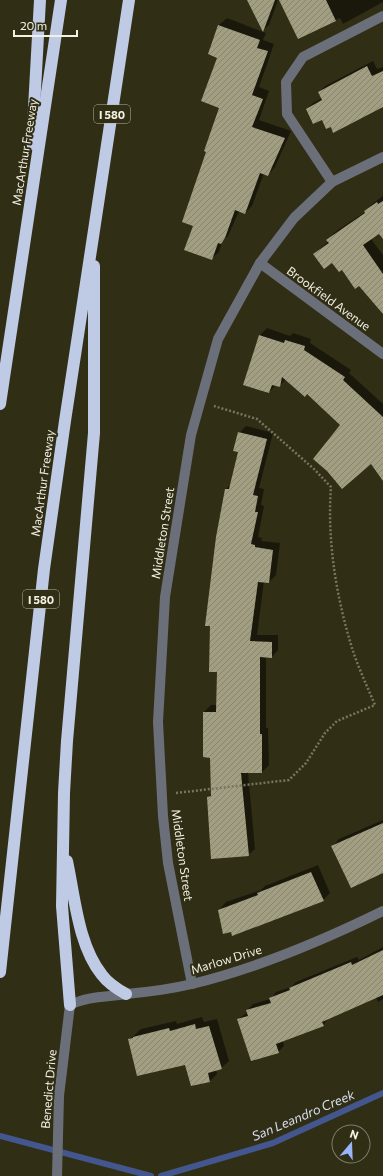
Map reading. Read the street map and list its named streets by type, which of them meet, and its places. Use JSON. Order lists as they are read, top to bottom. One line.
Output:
{"streets":{"highway":["I 580","MacArthur Freeway"],"street":["Brookfield Avenue","Middleton Street","Marlow Drive","Benedict Drive"]},"crossings":[["Brookfield Avenue","Middleton Street"],["Middleton Street","Marlow Drive"],["Marlow Drive","Benedict Drive"]],"water":["San Leandro Creek"],"scale_bar":"20 m","north":"top"}
